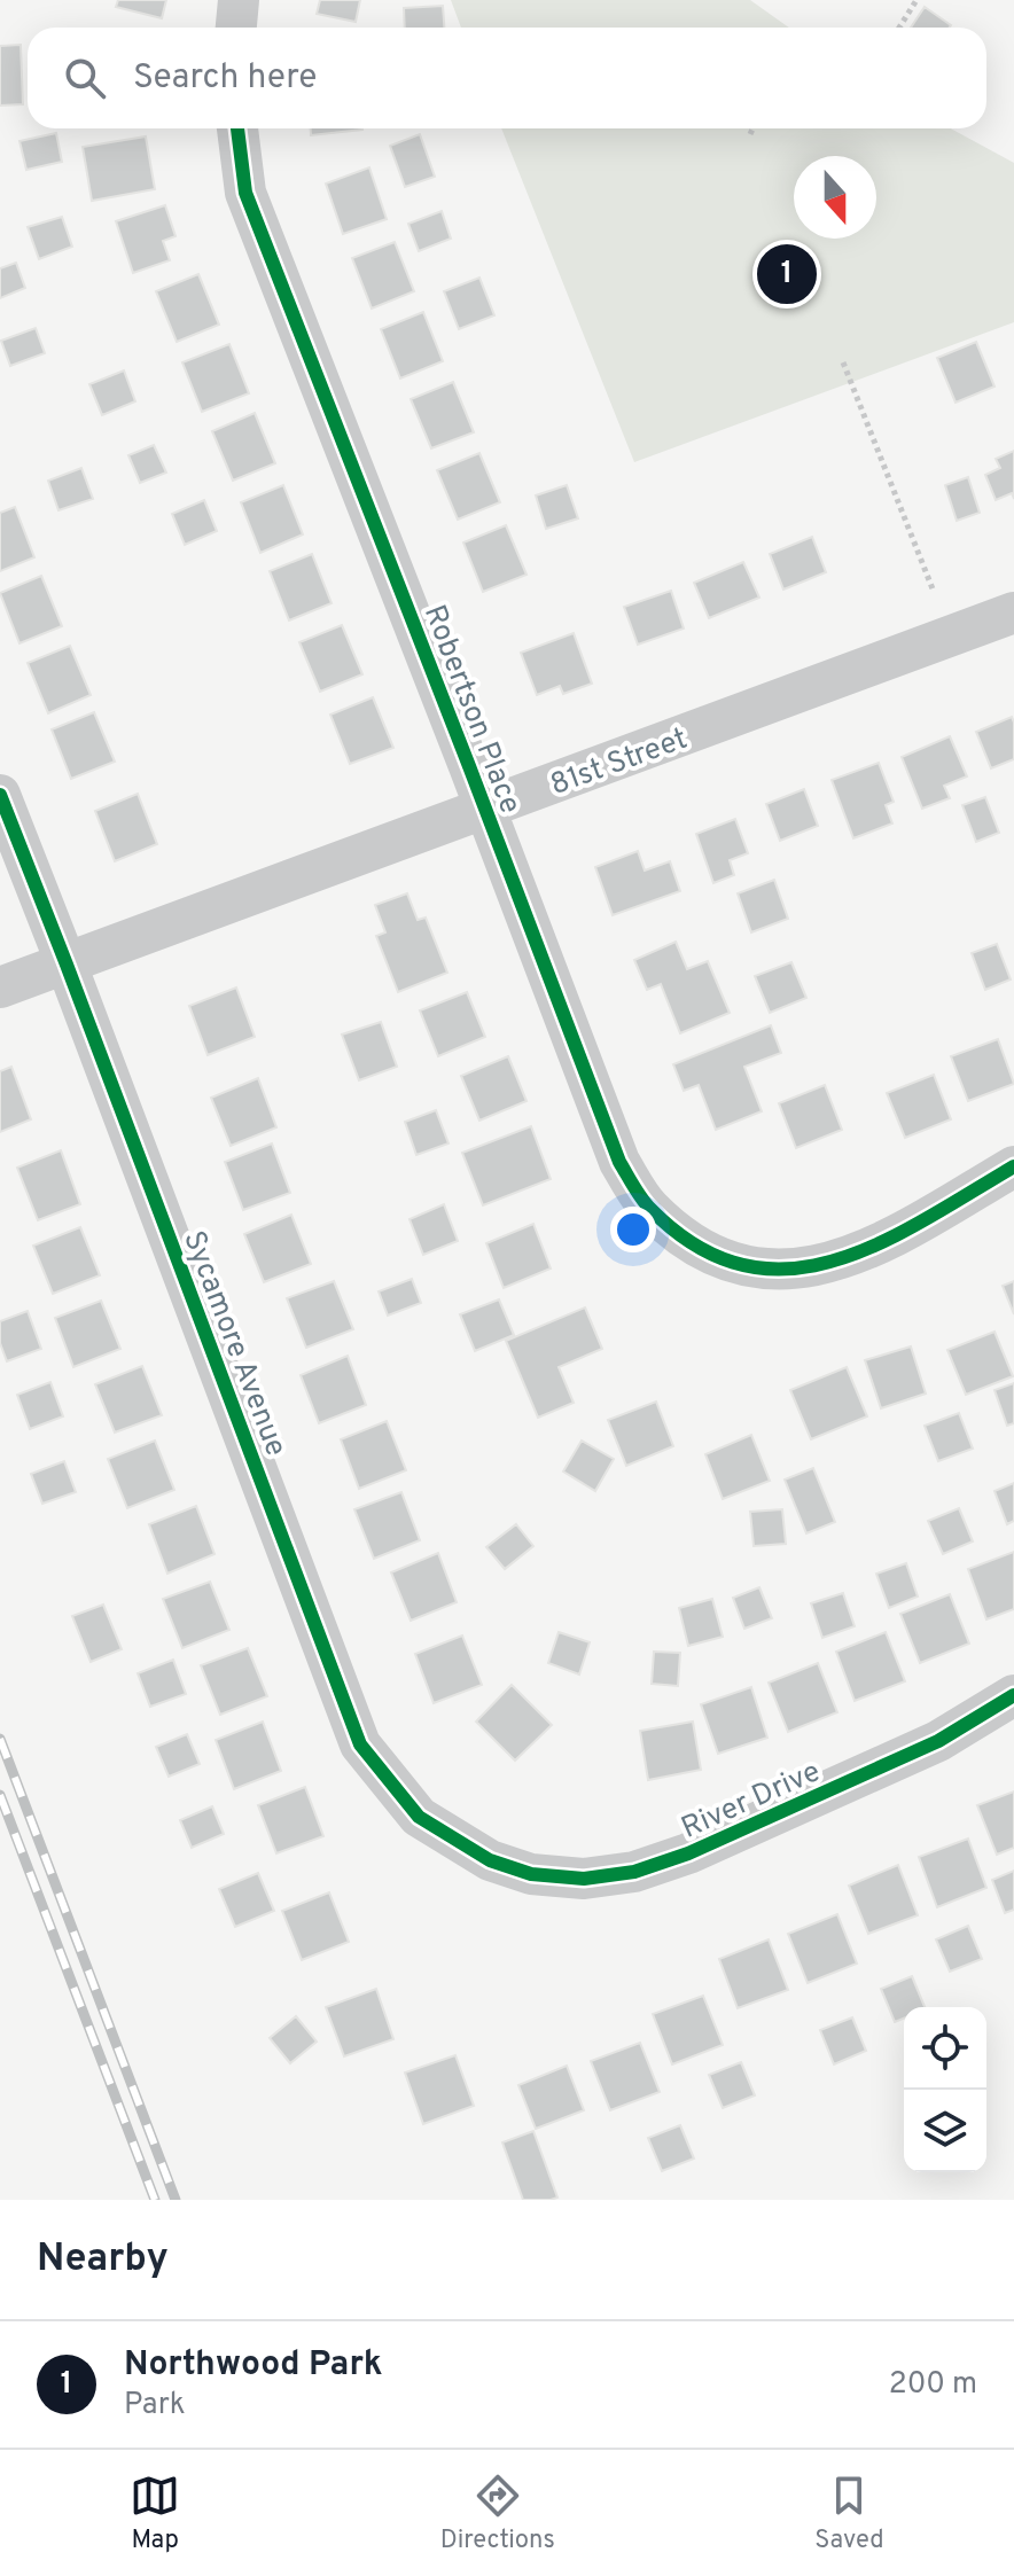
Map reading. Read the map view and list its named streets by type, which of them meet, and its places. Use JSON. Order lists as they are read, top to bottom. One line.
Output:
{"streets":{"street":["Robertson Place","81st Street","Sycamore Avenue","River Drive"]},"crossings":[["Robertson Place","81st Street"],["81st Street","Sycamore Avenue"],["Sycamore Avenue","River Drive"]],"north":"bottom","page":{"search":"Search here","pins":"1","heading":"Nearby","list":[{"mark":"1","name":"Northwood Park","note":"Park","value":"200 m"}],"nav":["Map","Directions","Saved"]}}
